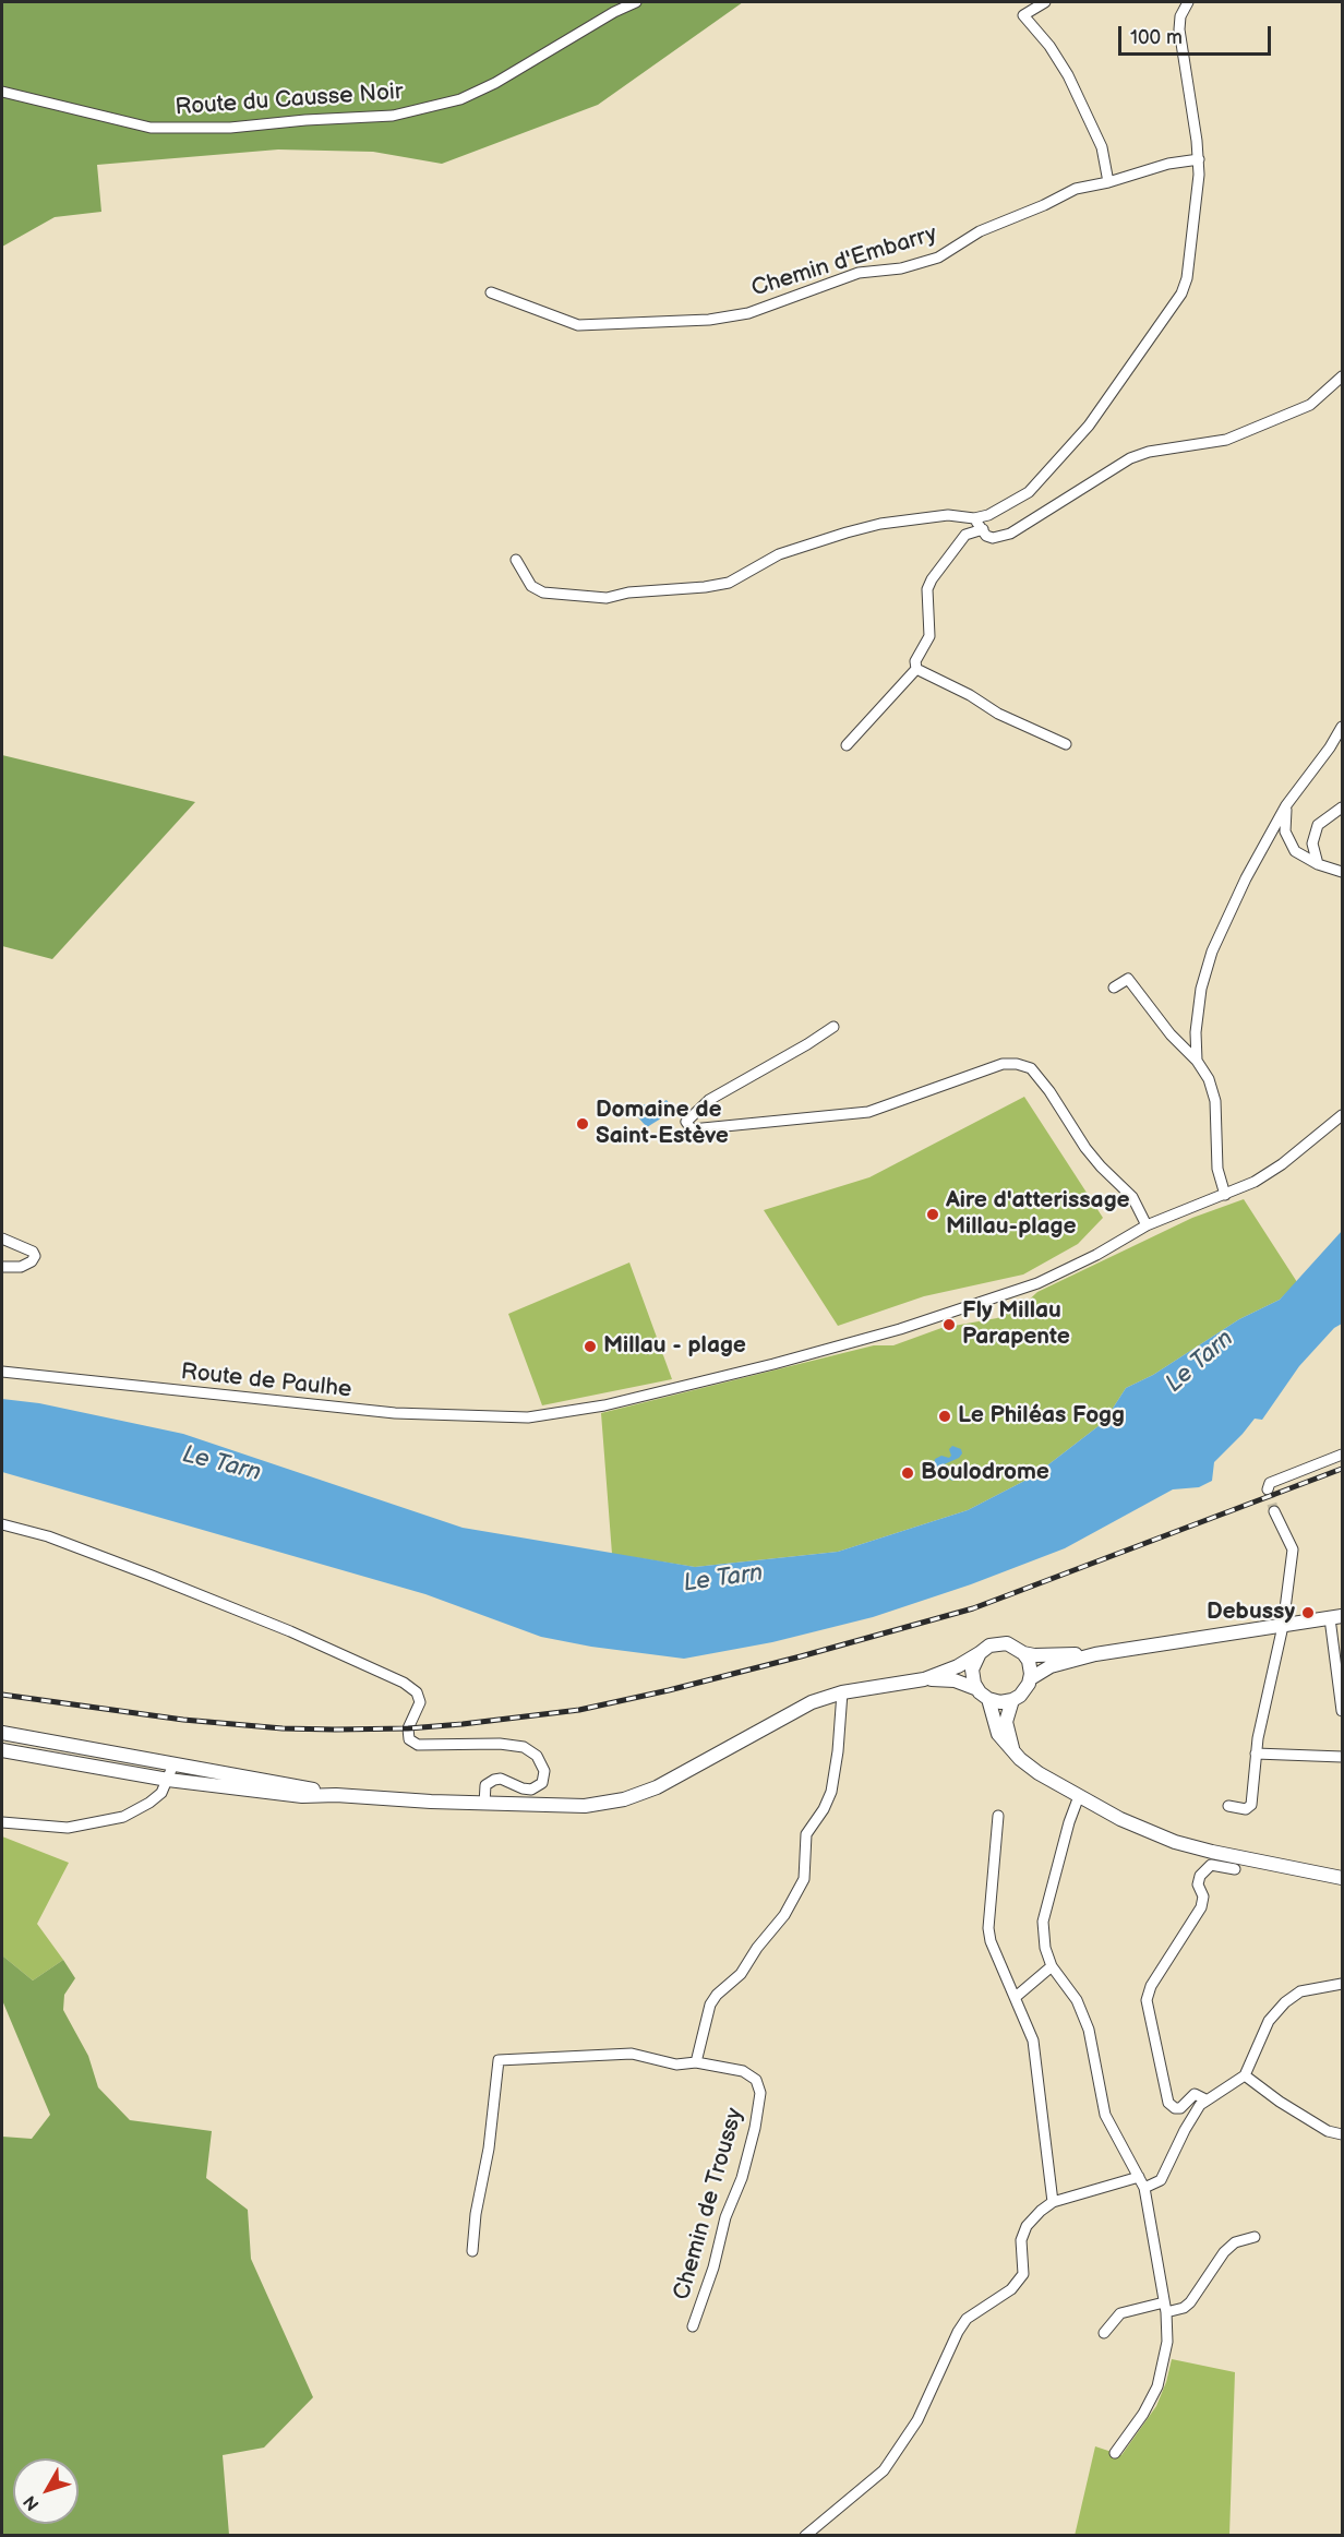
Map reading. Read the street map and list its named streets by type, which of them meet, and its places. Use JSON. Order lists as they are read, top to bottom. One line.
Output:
{"streets":{"street":["Route du Causse Noir","Chemin d'Embarry","Route de Paulhe","Chemin de Troussy"]},"water":["Le Tarn"],"places":["Domaine de Saint-Estève","Aire d'atterissage Millau-plage","Fly Millau Parapente","Millau - plage","Le Philéas Fogg","Boulodrome","Debussy"],"scale_bar":"100 m","north":"bottom left"}
